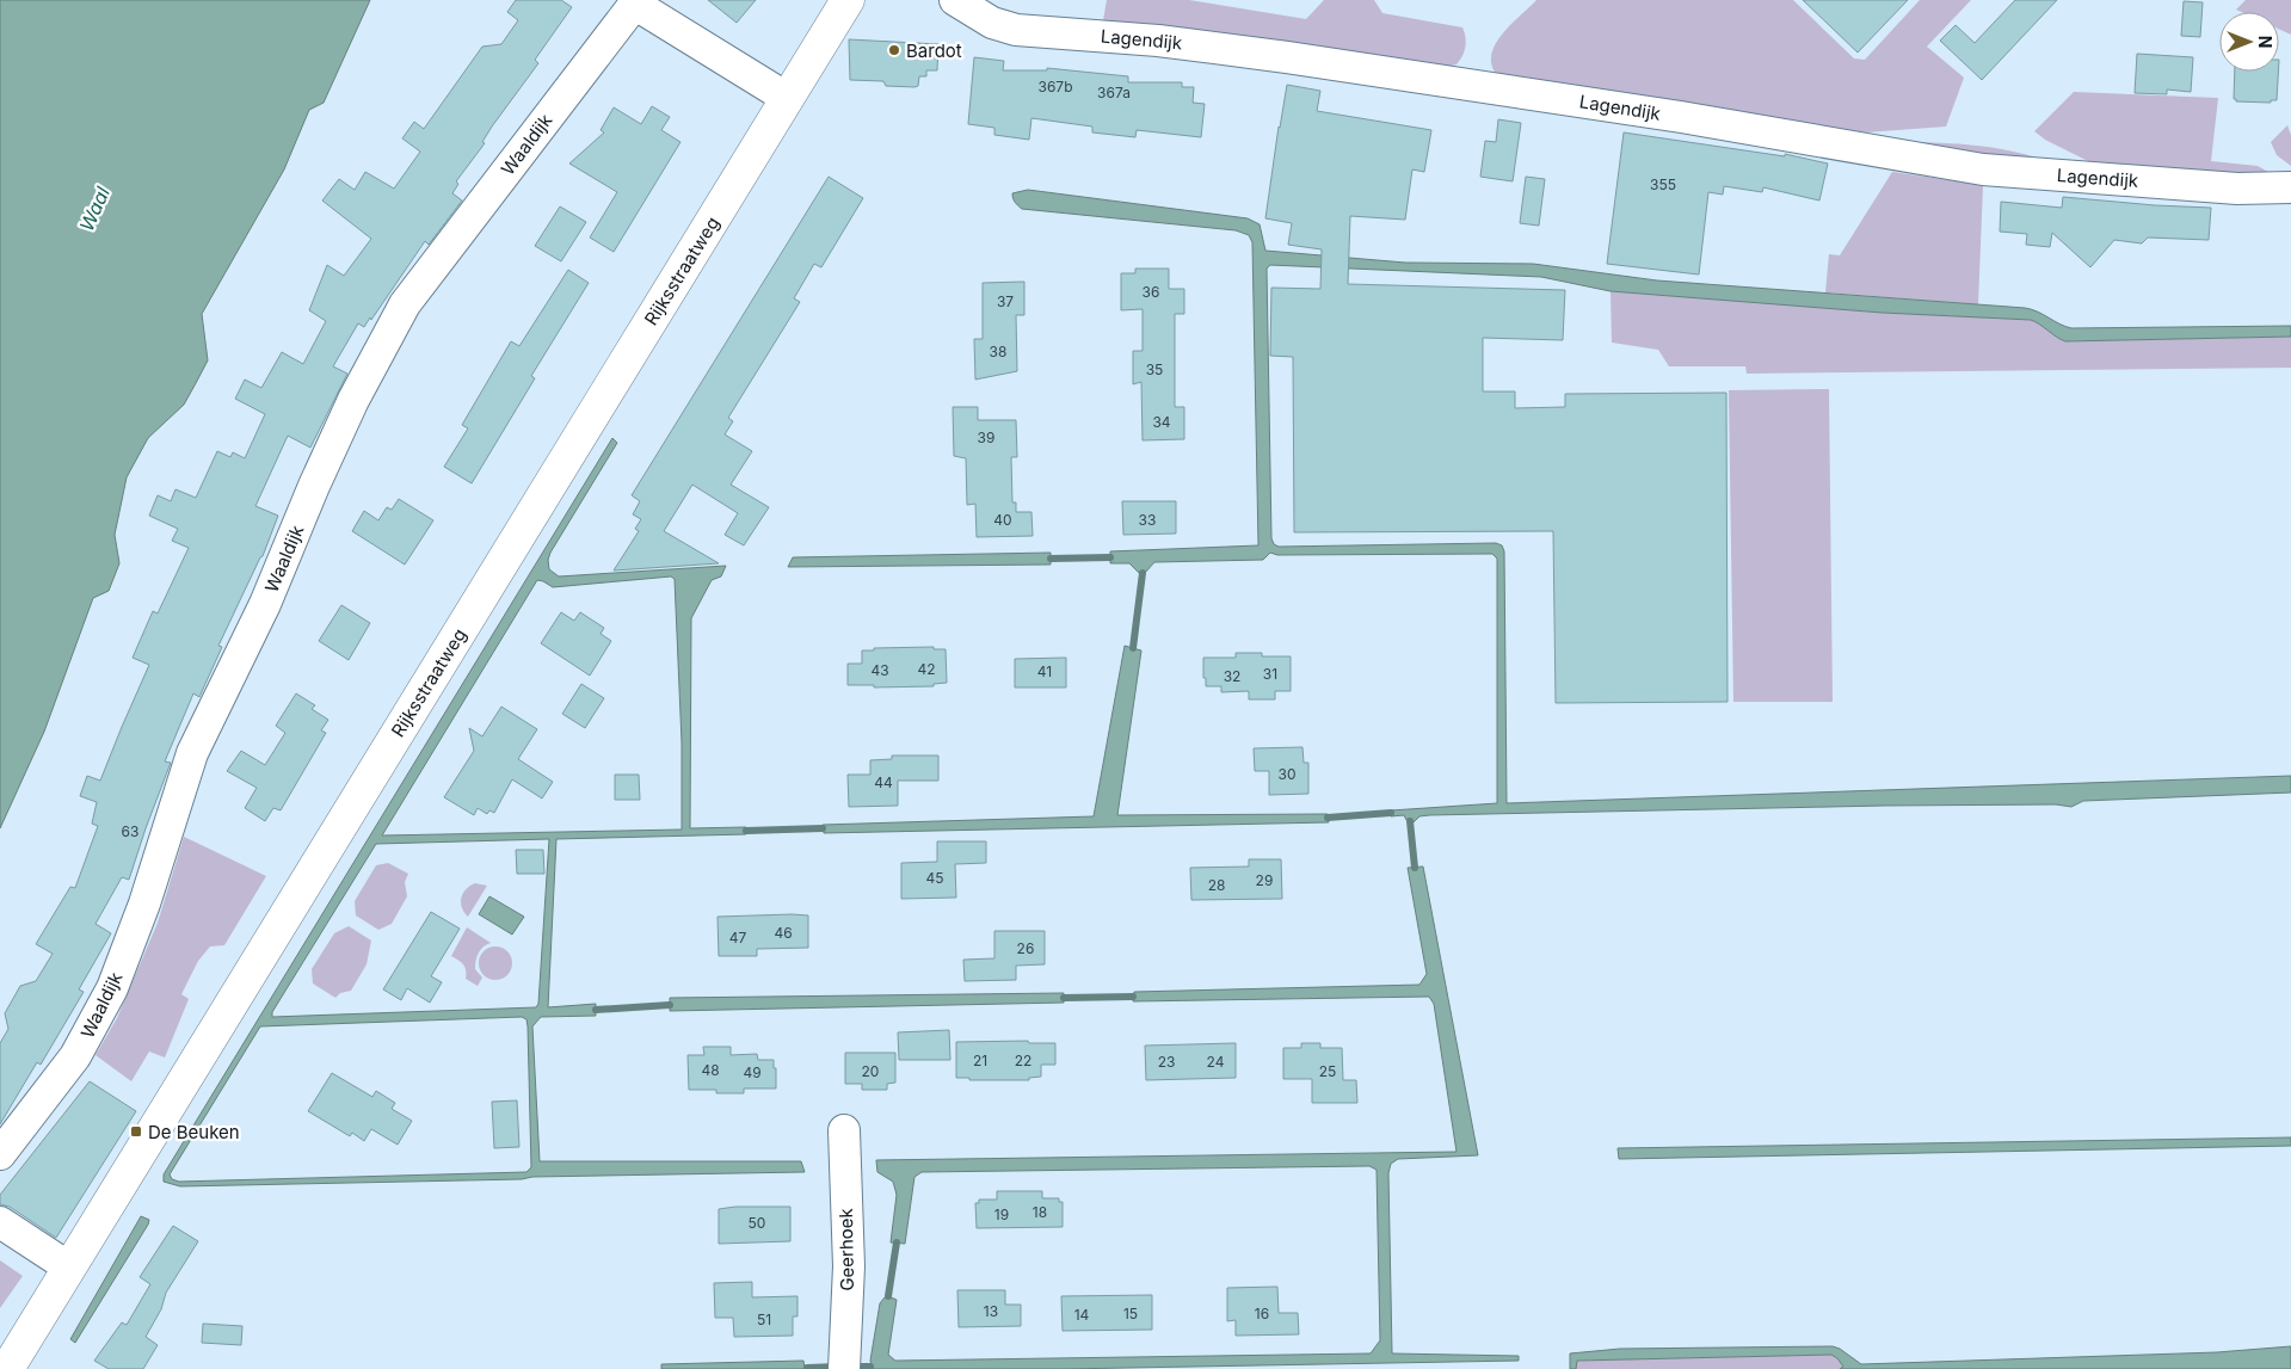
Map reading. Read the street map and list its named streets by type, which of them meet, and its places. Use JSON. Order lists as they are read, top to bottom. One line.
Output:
{"streets":{"street":["Lagendijk","Waaldijk","Rijksstraatweg","Geerhoek"]},"water":["Waal"],"places":{"other":["Bardot"],"transit":["De Beuken"]},"house_numbers":["367b","367a","355","36","37","38","35","34","39","40","33","42","43","41","31","32","30","44","63","45","29","28","46","47","26","21","22","23","24","48","20","25","49","18","19","50","13","15","16","14","51"],"north":"right"}
